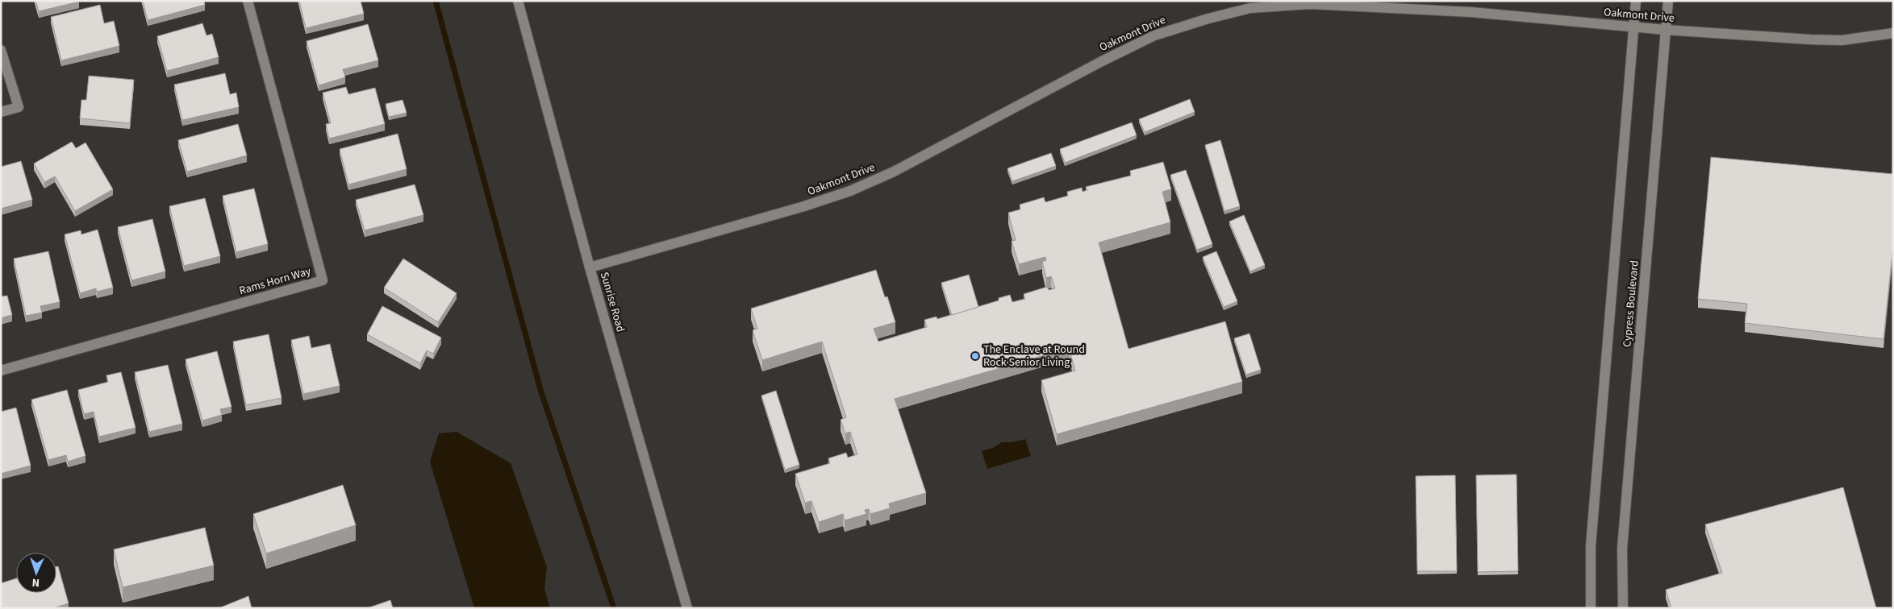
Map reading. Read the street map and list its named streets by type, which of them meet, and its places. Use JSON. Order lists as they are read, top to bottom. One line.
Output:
{"streets":{"street":["Oakmont Drive","Rams Horn Way","Sunrise Road","Cypress Boulevard"]},"crossings":[["Oakmont Drive","Sunrise Road"],["Oakmont Drive","Cypress Boulevard"]],"places":["The Enclave at Round Rock Senior Living"],"north":"bottom"}
